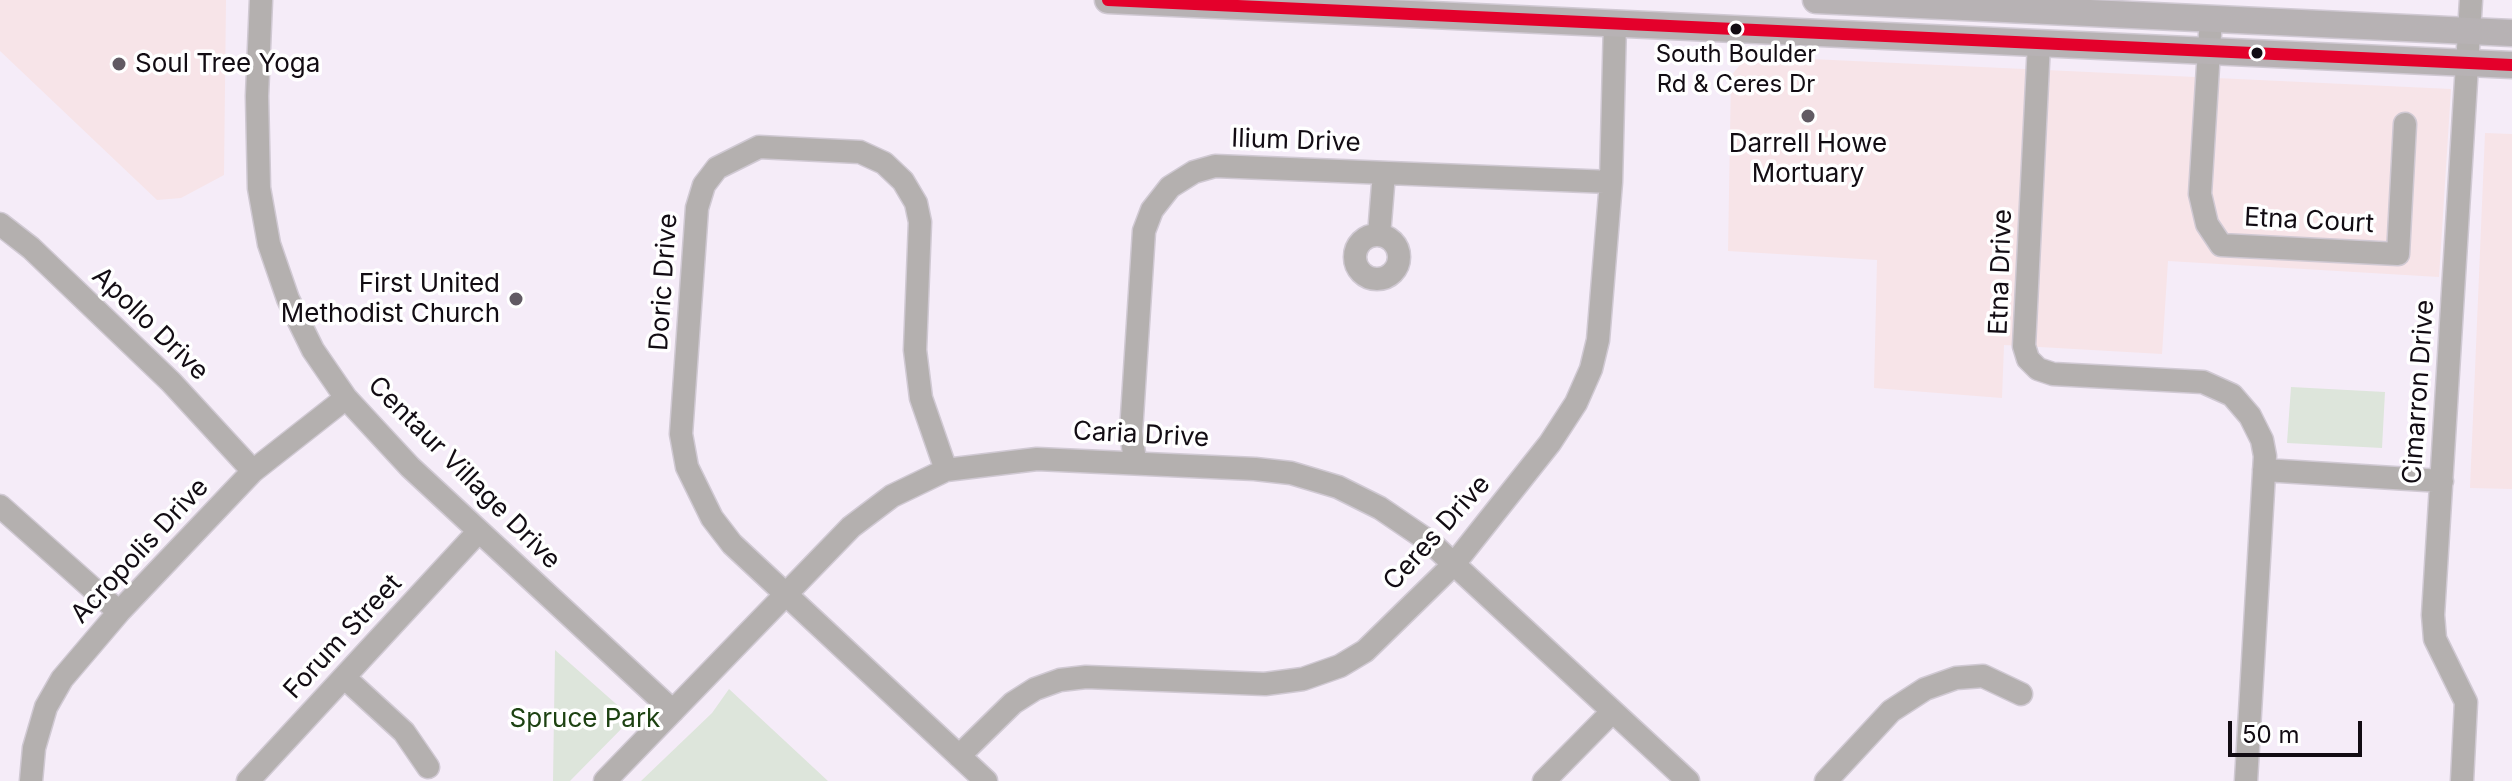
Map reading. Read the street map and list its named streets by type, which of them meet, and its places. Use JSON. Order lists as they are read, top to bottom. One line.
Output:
{"streets":{"street":["Ilium Drive","Etna Court","Etna Drive","Doric Drive","Apollo Drive","Cimarron Drive","Caria Drive","Centaur Village Drive","Ceres Drive","Acropolis Drive","Forum Street"]},"crossings":[["Ilium Drive","Caria Drive"],["Ilium Drive","Ceres Drive"],["Doric Drive","Caria Drive"],["Doric Drive","Ceres Drive"],["Apollo Drive","Acropolis Drive"],["Caria Drive","Centaur Village Drive"],["Caria Drive","Ceres Drive"],["Centaur Village Drive","Acropolis Drive"],["Centaur Village Drive","Forum Street"]],"parks":["Spruce Park"],"places":["South Boulder Rd & Ceres Dr","Soul Tree Yoga","Darrell Howe Mortuary","First United Methodist Church"],"scale_bar":"50 m"}
